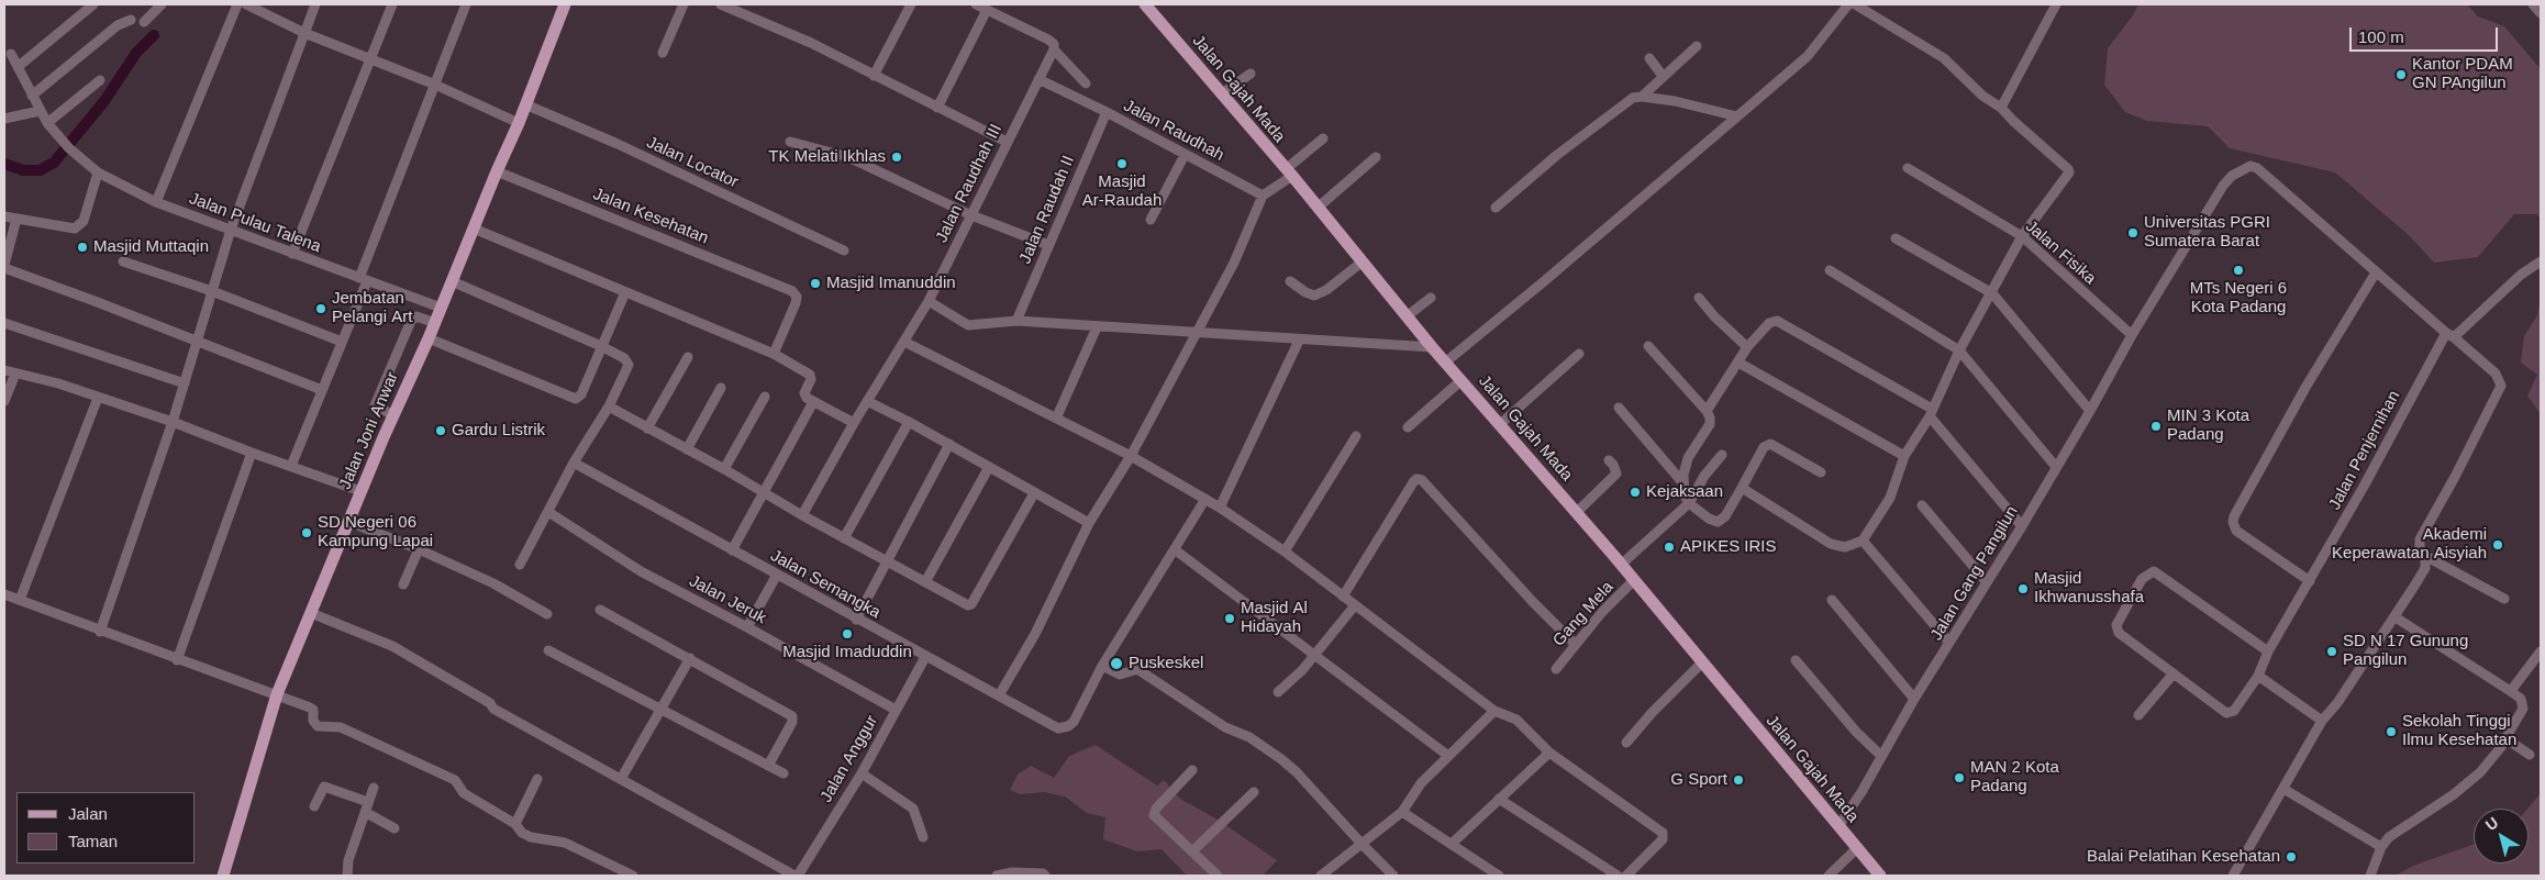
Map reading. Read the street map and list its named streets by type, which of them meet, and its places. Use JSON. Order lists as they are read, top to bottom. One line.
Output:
{"streets":{"main road":["Jalan Gajah Mada","Jalan Joni Anwar"],"street":["Jalan Raudhah","Jalan Locator","Jalan Raudhah III","Jalan Raudah II","Jalan Kesehatan","Jalan Pulau Talena","Jalan Fisika","Jalan Penjernihan","Jalan Gang Pangilun","Jalan Semangka","Jalan Jeruk","Gang Mela","Jalan Anggur"]},"crossings":[["Jalan Gajah Mada","Jalan Gang Pangilun"],["Jalan Gajah Mada","Gang Mela"],["Jalan Raudhah","Jalan Raudhah III"],["Jalan Raudhah","Jalan Raudah II"],["Jalan Locator","Jalan Joni Anwar"],["Jalan Kesehatan","Jalan Joni Anwar"],["Jalan Pulau Talena","Jalan Joni Anwar"],["Jalan Fisika","Jalan Gang Pangilun"],["Jalan Semangka","Jalan Anggur"],["Jalan Jeruk","Jalan Anggur"]],"places":["Kantor PDAM GN PAngilun","TK Melati Ikhlas","Masjid Ar-Raudah","Universitas PGRI Sumatera Barat","Masjid Muttaqin","MTs Negeri 6 Kota Padang","Masjid Imanuddin","Jembatan Pelangi Art","MIN 3 Kota Padang","Gardu Listrik","Kejaksaan","SD Negeri 06 Kampung Lapai","Akademi Keperawatan Aisyiah","APIKES IRIS","Masjid Ikhwanusshafa","Masjid Al Hidayah","Masjid Imaduddin","SD N 17 Gunung Pangilun","Puskeskel","Sekolah Tinggi Ilmu Kesehatan","MAN 2 Kota Padang","G Sport","Balai Pelatihan Kesehatan"],"legend":["Jalan","Taman"],"scale_bar":"100 m","north":"top left"}
